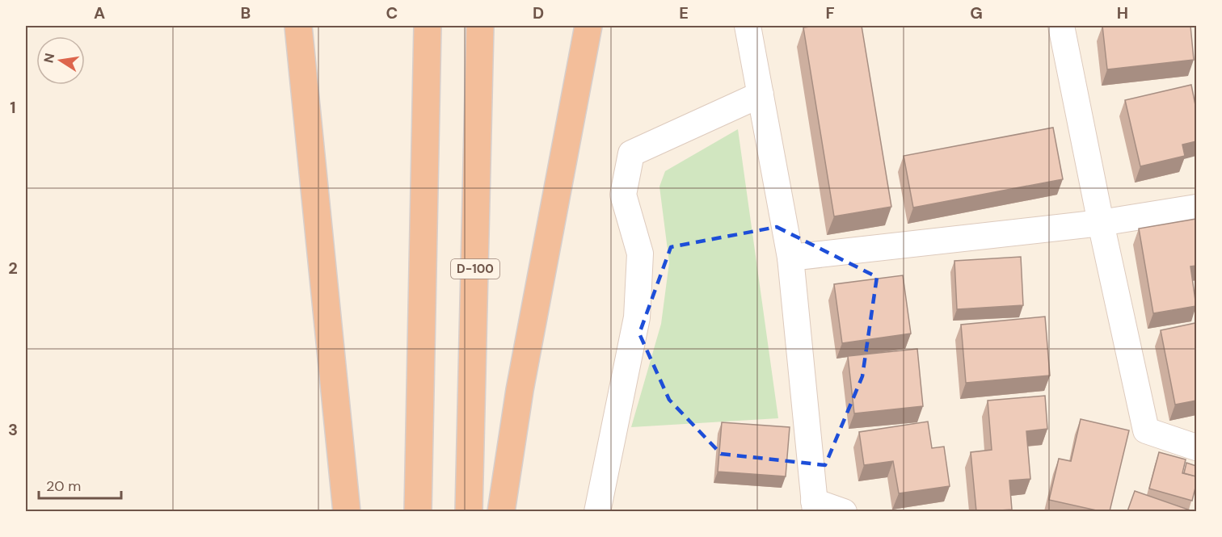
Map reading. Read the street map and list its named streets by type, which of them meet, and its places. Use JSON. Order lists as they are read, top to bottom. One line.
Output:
{"streets":{"highway":["D-100"]},"scale_bar":"20 m","north":"left","grid":{"columns":["A","B","C","D","E","F","G","H"],"rows":["1","2","3"]}}
